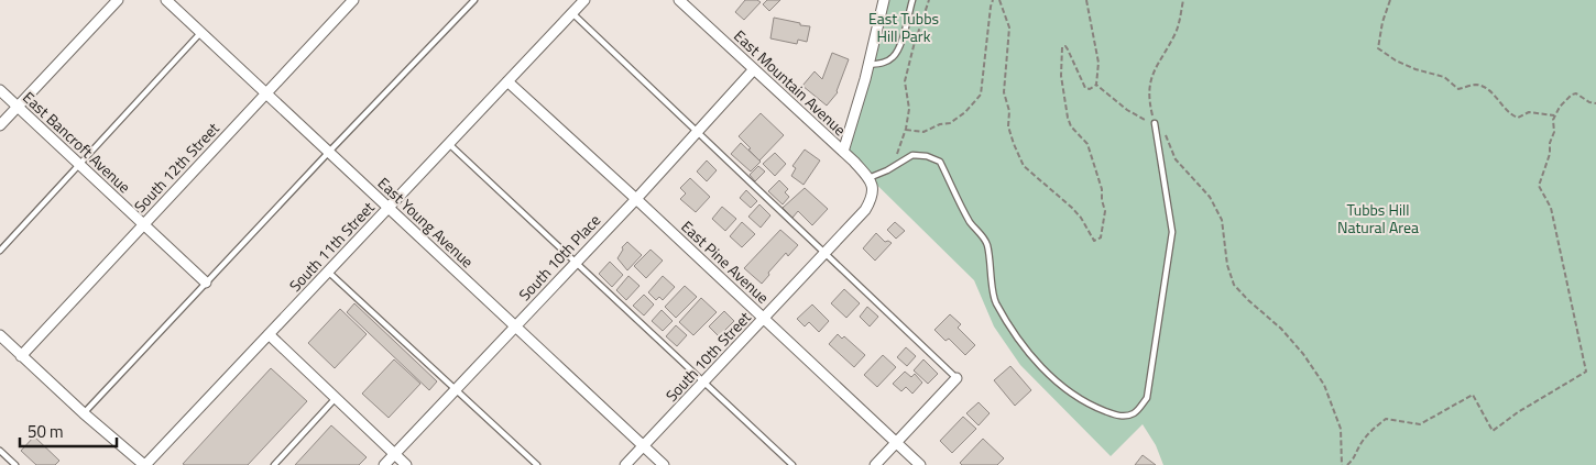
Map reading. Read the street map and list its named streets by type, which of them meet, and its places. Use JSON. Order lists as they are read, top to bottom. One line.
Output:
{"streets":{"street":["East Mountain Avenue","East Bancroft Avenue","South 12th Street","East Young Avenue","South 11th Street","South 10th Place","East Pine Avenue","South 10th Street"]},"crossings":[["East Mountain Avenue","South 10th Place"],["East Mountain Avenue","South 10th Street"],["East Bancroft Avenue","South 12th Street"],["South 12th Street","East Young Avenue"],["East Young Avenue","South 11th Street"],["East Young Avenue","South 10th Place"],["East Young Avenue","South 10th Street"],["South 11th Street","East Pine Avenue"],["South 10th Place","East Pine Avenue"],["East Pine Avenue","South 10th Street"]],"parks":["East Tubbs Hill Park","Tubbs Hill Natural Area"],"scale_bar":"50 m"}
